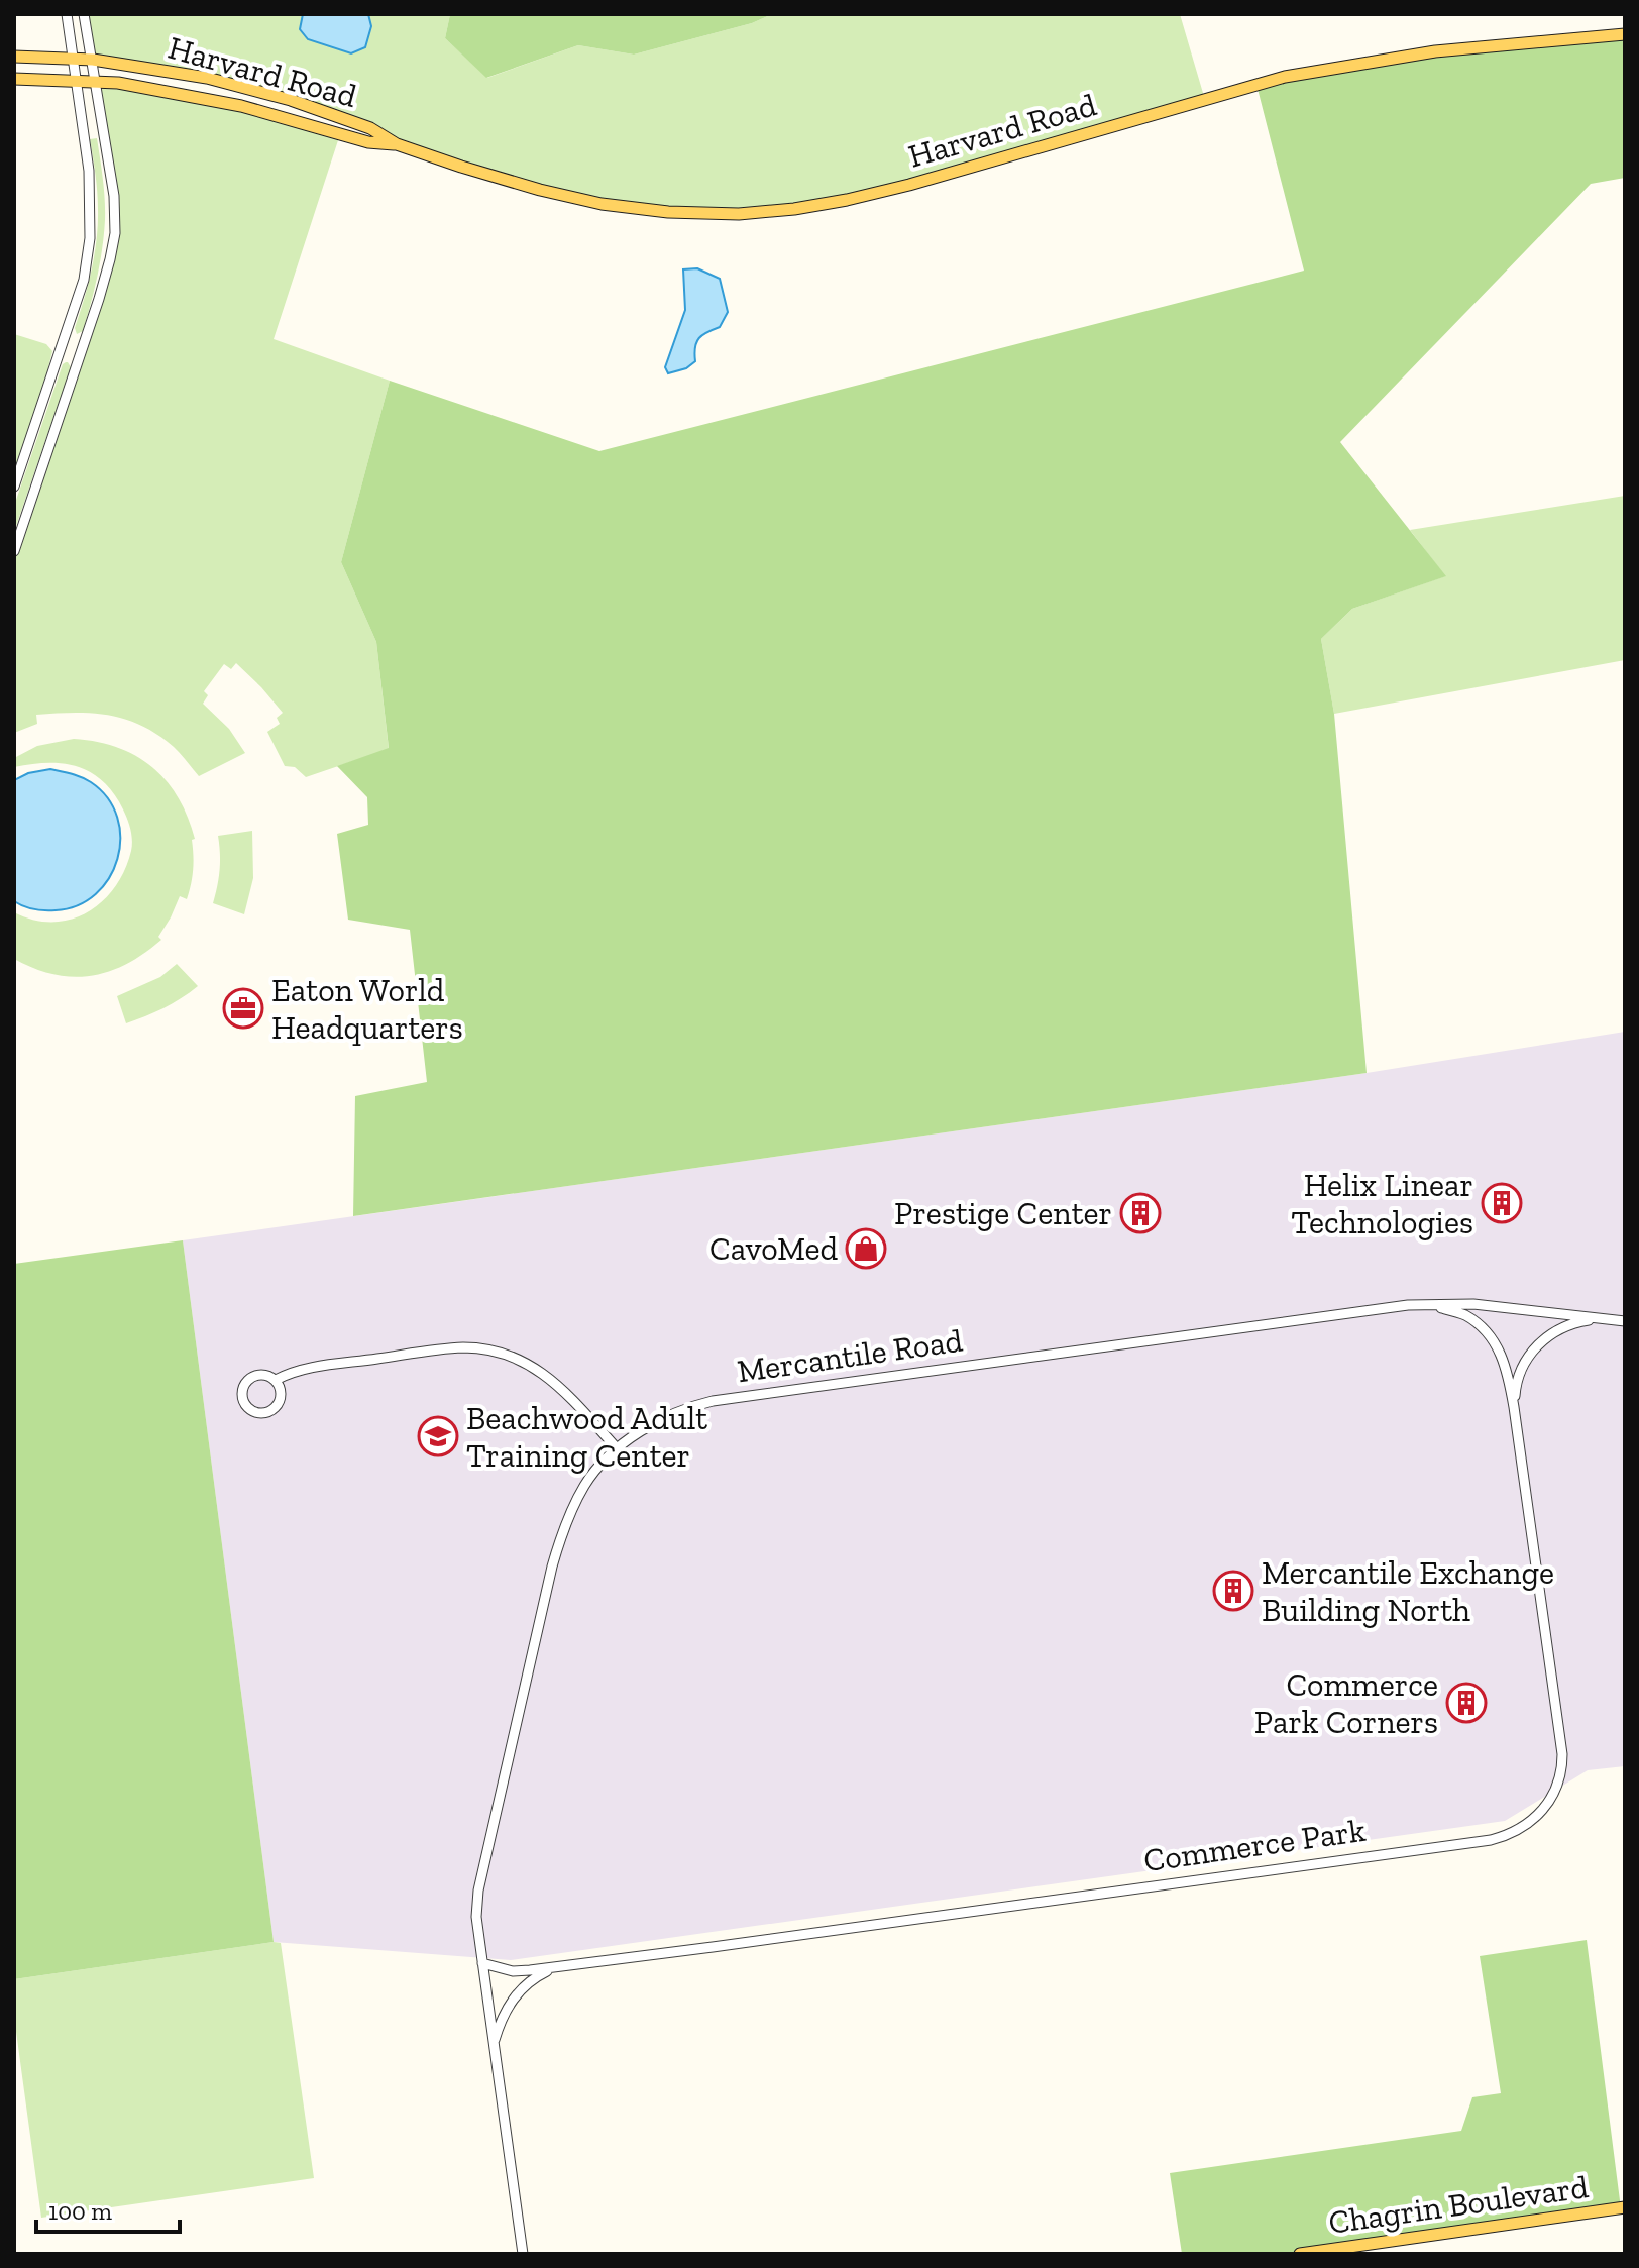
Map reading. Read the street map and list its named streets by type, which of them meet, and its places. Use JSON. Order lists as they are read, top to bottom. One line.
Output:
{"streets":{"main road":["Harvard Road","Chagrin Boulevard"],"street":["Mercantile Road","Commerce Park"]},"crossings":[["Mercantile Road","Commerce Park"]],"places":{"office":["Eaton World Headquarters"],"building":["Helix Linear Technologies","Prestige Center","Mercantile Exchange Building North","Commerce Park Corners"],"shop":["CavoMed"],"school or university":["Beachwood Adult Training Center"]},"scale_bar":"100 m"}
